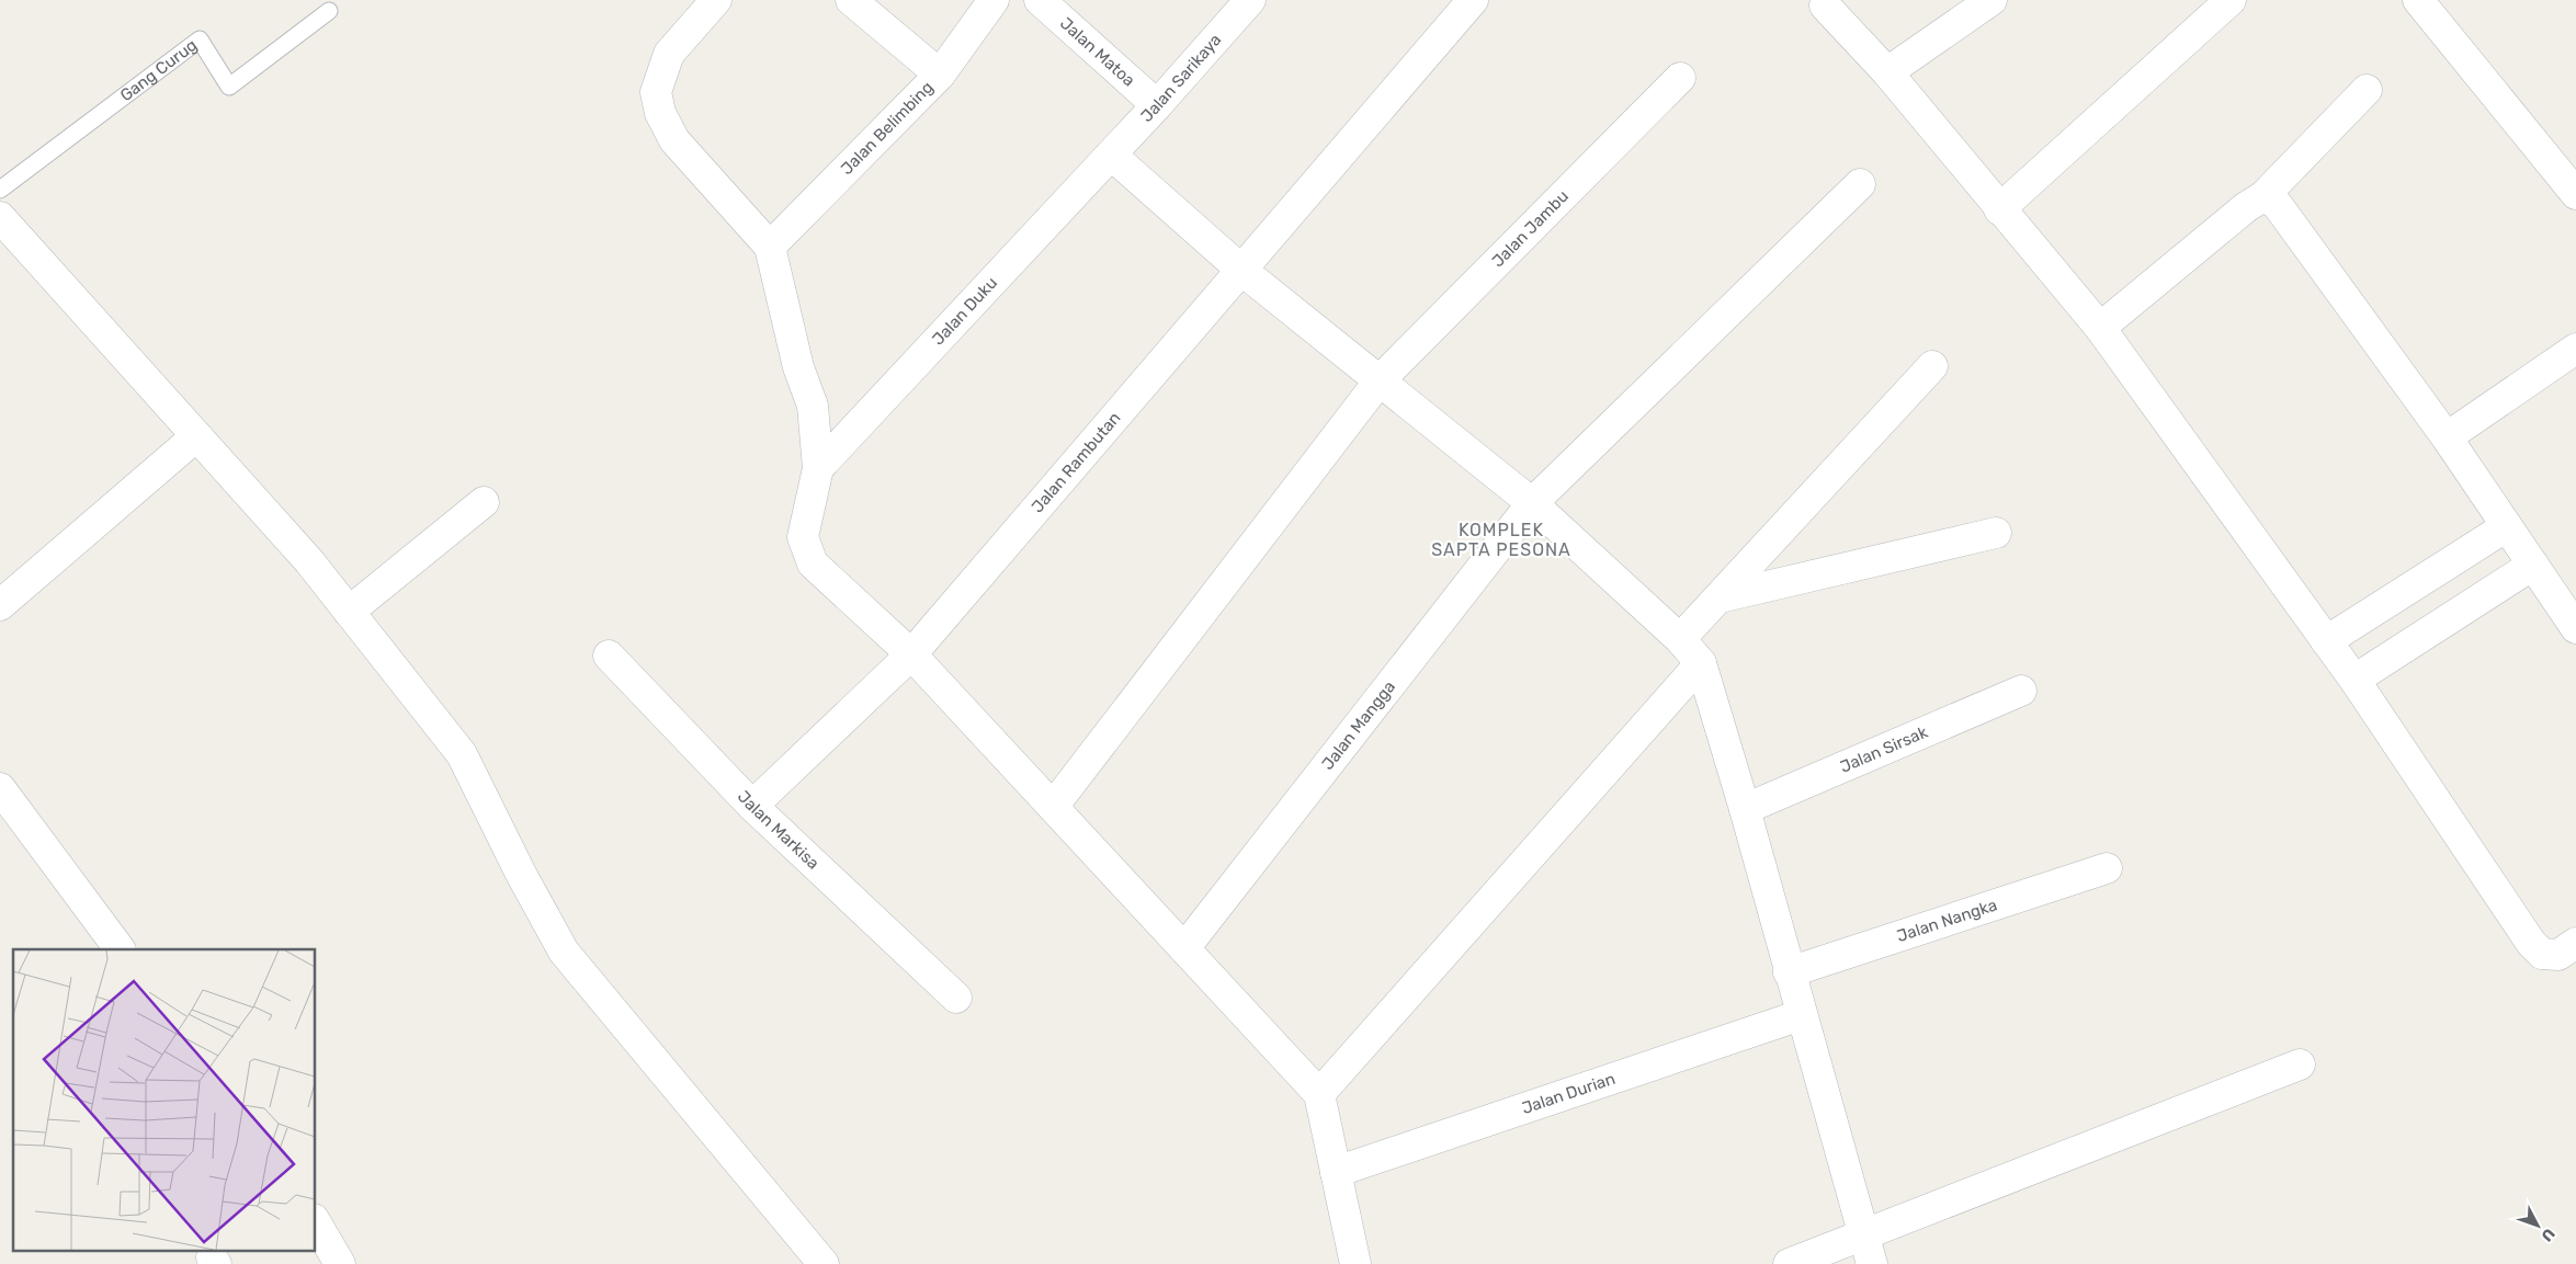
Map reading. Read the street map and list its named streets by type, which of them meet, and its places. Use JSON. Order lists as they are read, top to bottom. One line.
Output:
{"streets":{"street":["Jalan Matoa","Jalan Sarikaya","Jalan Belimbing","Jalan Jambu","Jalan Duku","Jalan Rambutan","Jalan Mangga","Jalan Sirsak","Jalan Markisa","Jalan Nangka","Jalan Durian"],"lane":["Gang Curug"]},"crossings":[["Jalan Matoa","Jalan Sarikaya"],["Jalan Sarikaya","Jalan Duku"],["Jalan Rambutan","Jalan Markisa"]],"districts":["KOMPLEK SAPTA PESONA"],"north":"bottom right"}
